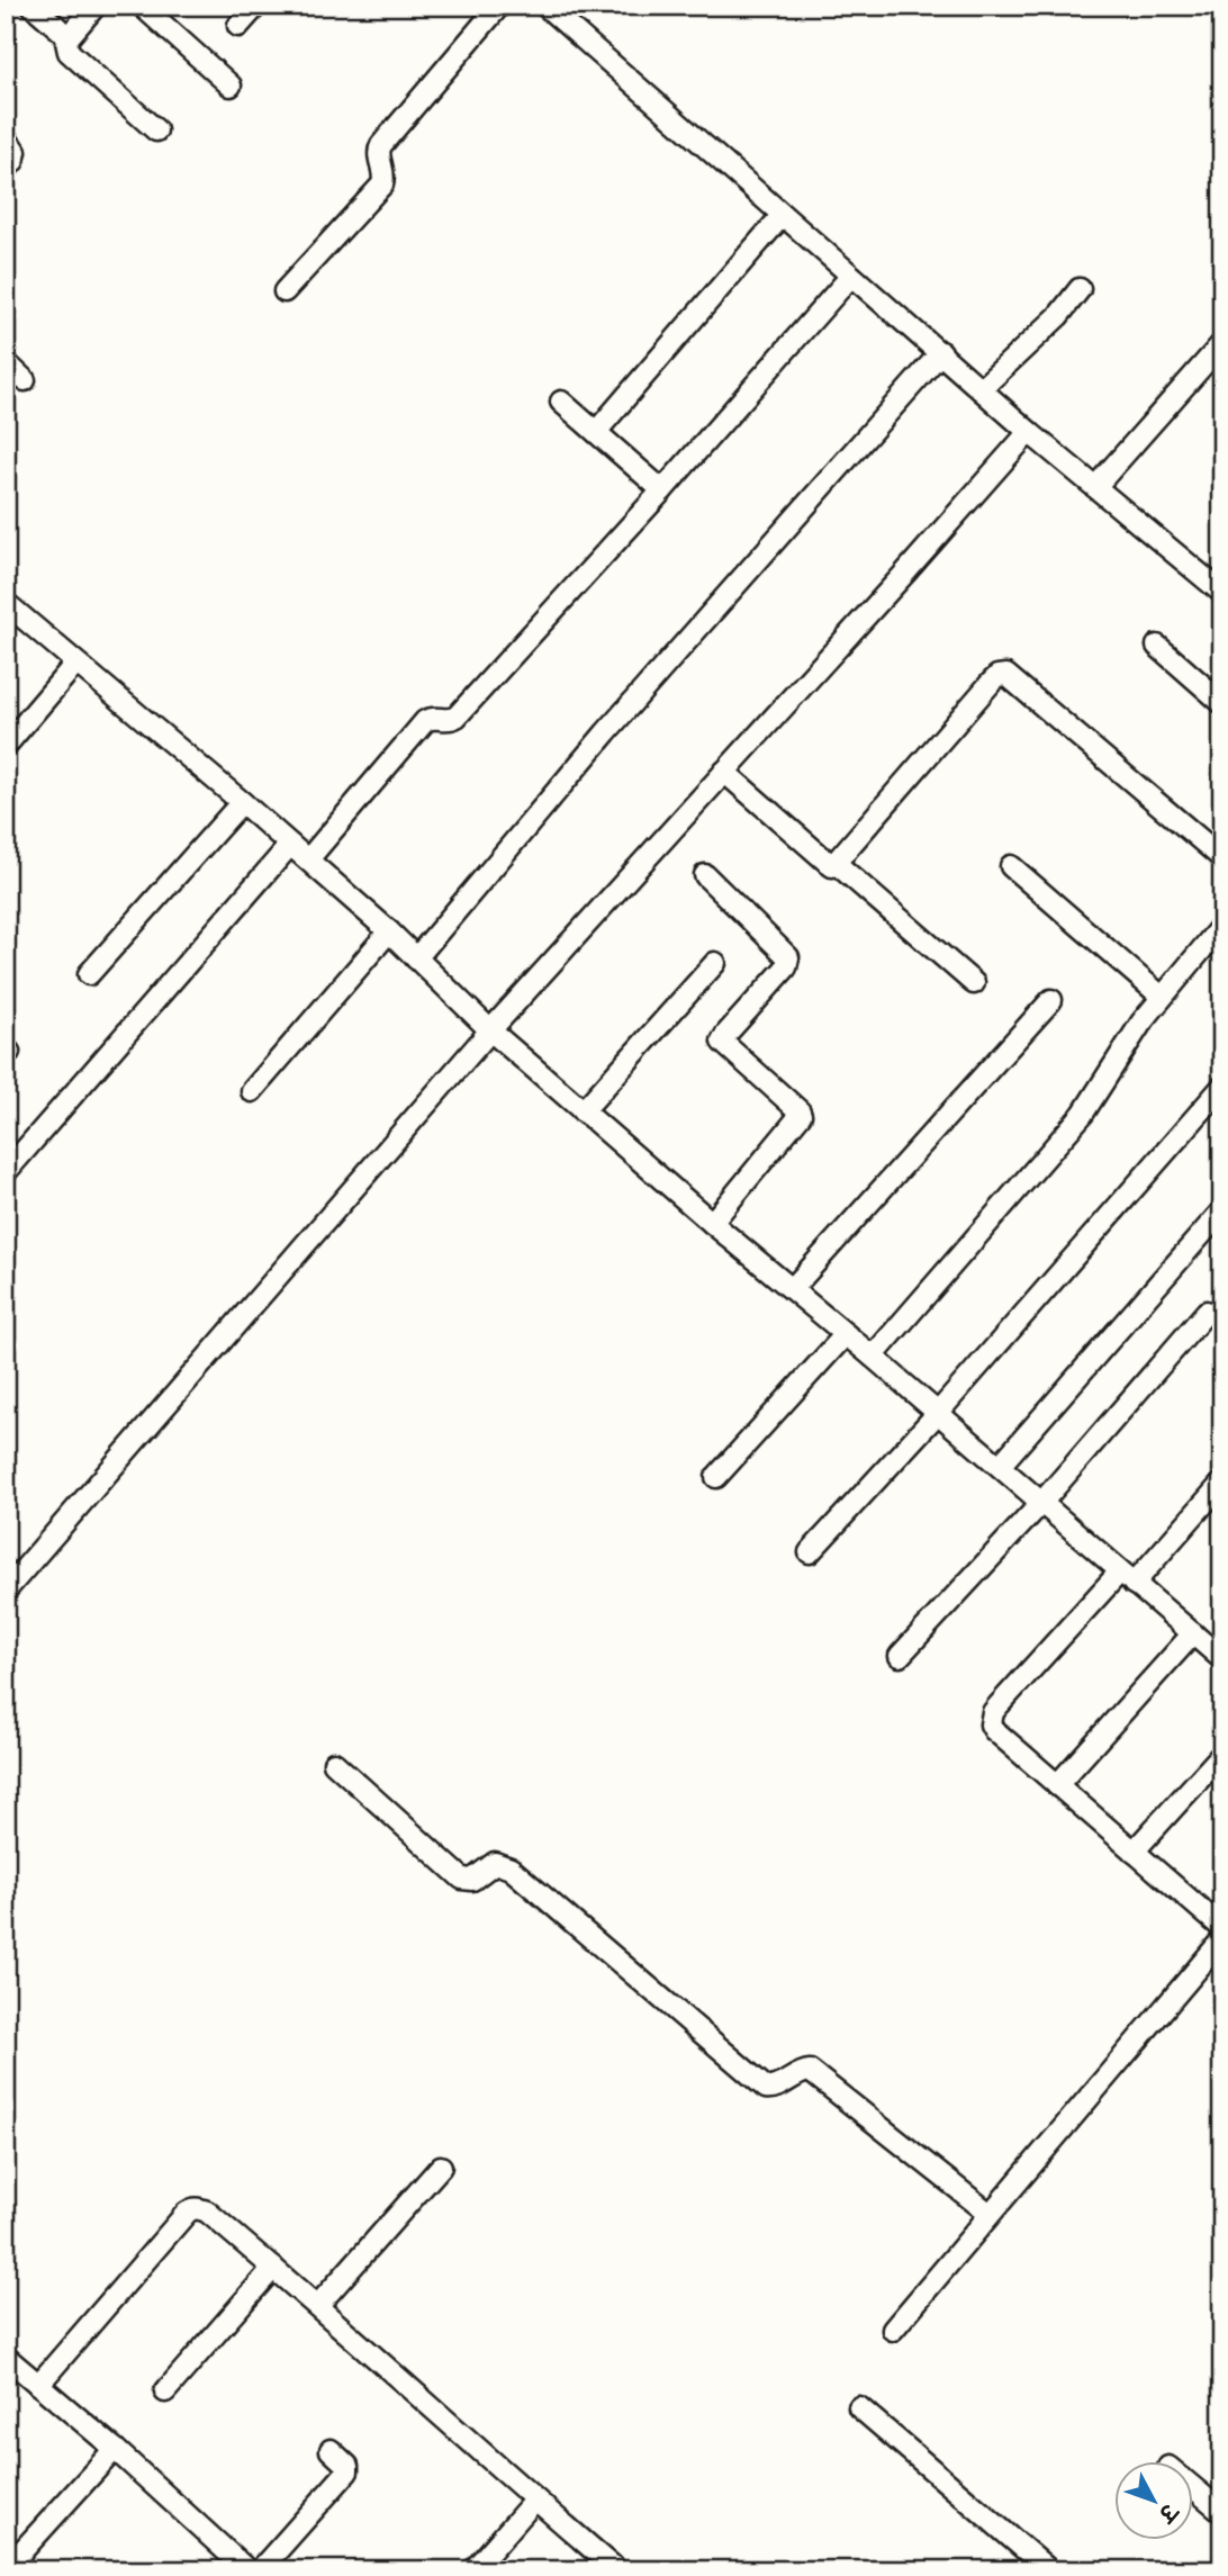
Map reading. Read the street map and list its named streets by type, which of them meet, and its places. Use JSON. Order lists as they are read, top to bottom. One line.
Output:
{"north":"bottom right"}
